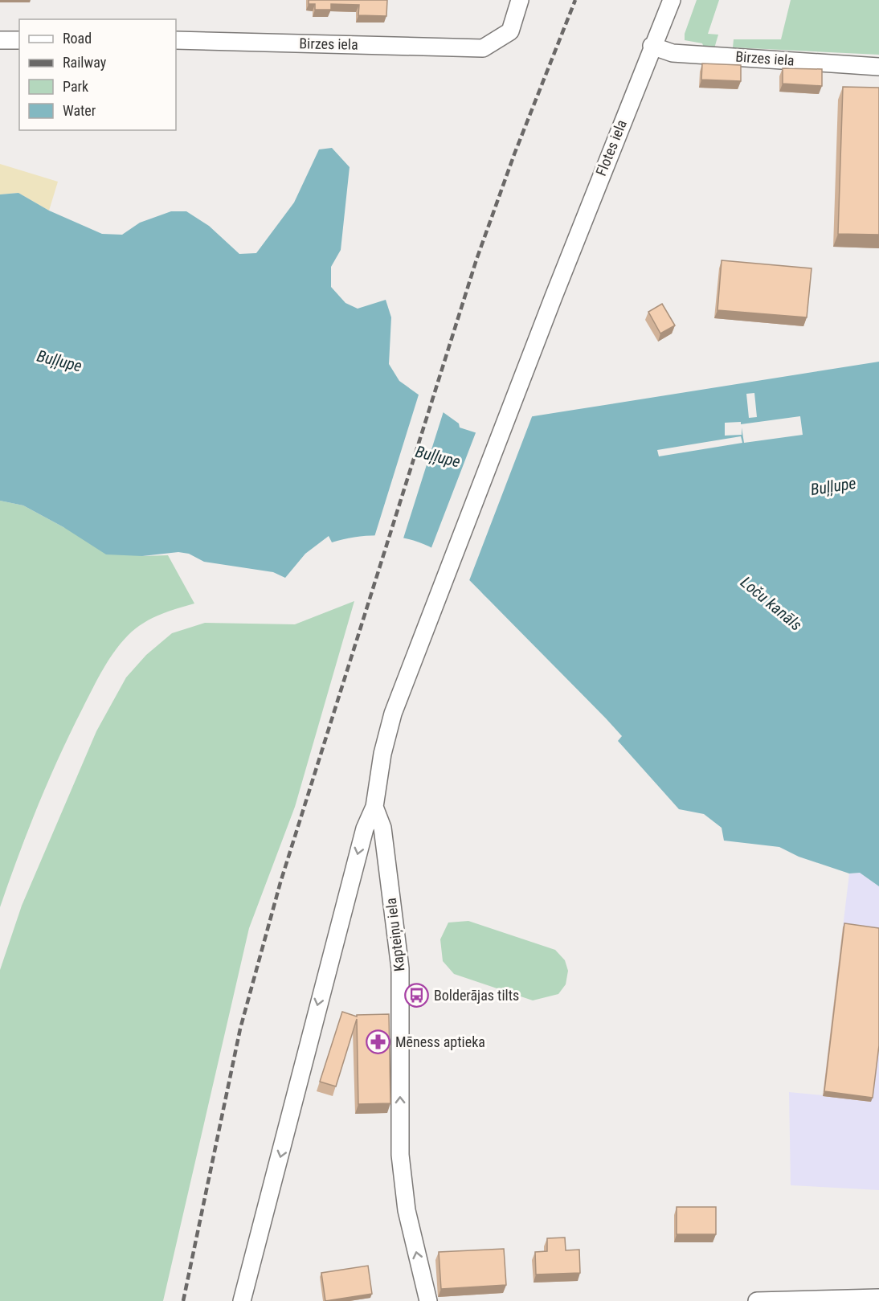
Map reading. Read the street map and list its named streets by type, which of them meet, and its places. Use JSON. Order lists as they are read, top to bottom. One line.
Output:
{"streets":{"street":["Birzes iela","Flotes iela","Kapteiņu iela"]},"crossings":[["Birzes iela","Flotes iela"],["Flotes iela","Kapteiņu iela"]],"water":["Buļļupe","Loču kanāls"],"places":{"bus stop":["Bolderājas tilts"],"pharmacy":["Mēness aptieka"]},"legend":["Road","Railway","Park","Water"]}
